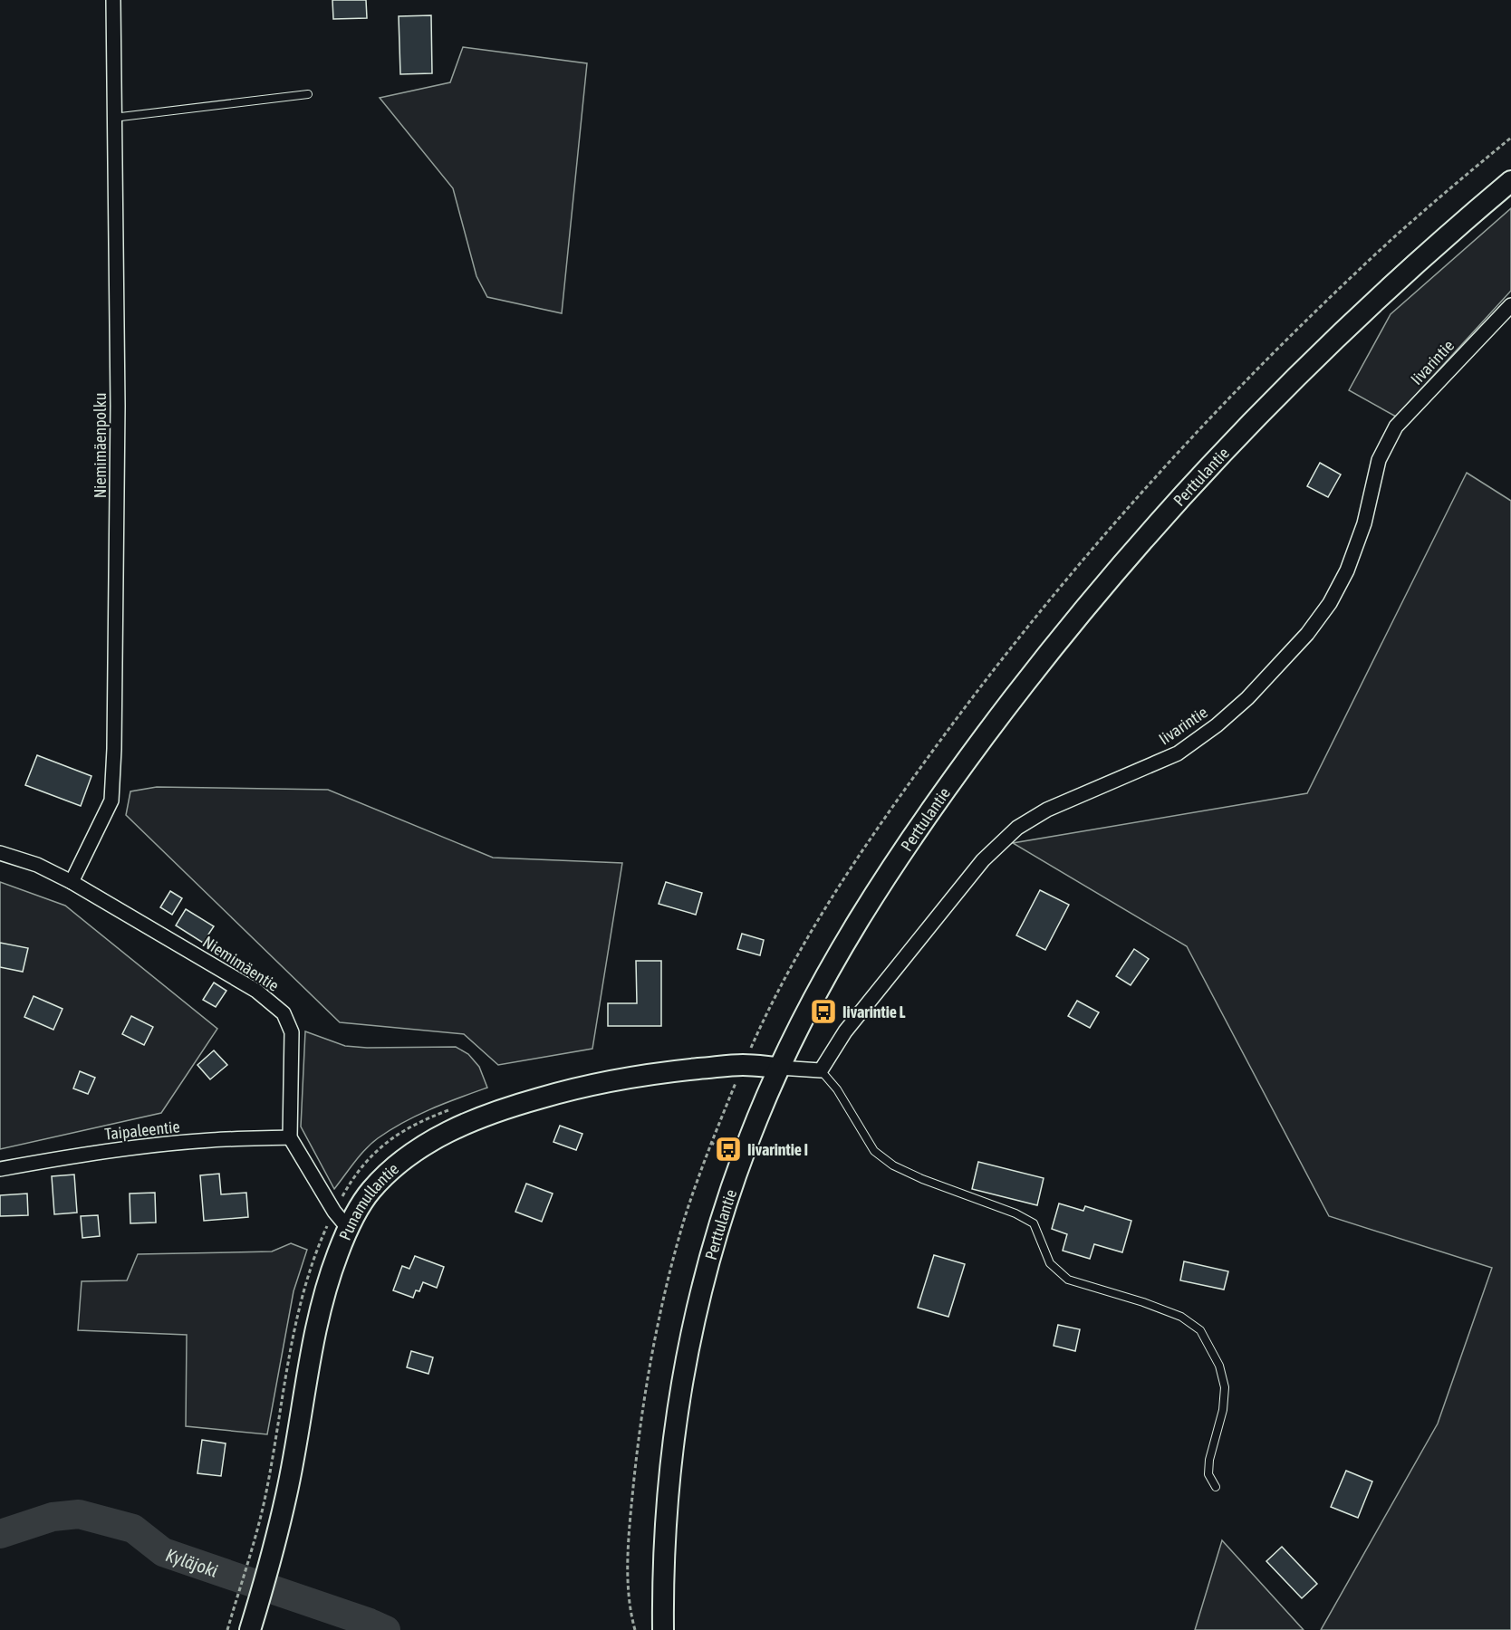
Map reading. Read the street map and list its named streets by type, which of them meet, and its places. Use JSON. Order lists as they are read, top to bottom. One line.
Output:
{"streets":{"street":["Iivarintie","Niemimäenpolku","Perttulantie","Niemimäentie","Taipaleentie","Punamullantie"]},"crossings":[["Niemimäenpolku","Niemimäentie"],["Perttulantie","Punamullantie"],["Niemimäentie","Taipaleentie"]],"water":["Kyläjoki"],"places":{"bus stop":["Iivarintie L","Iivarintie I"]}}
